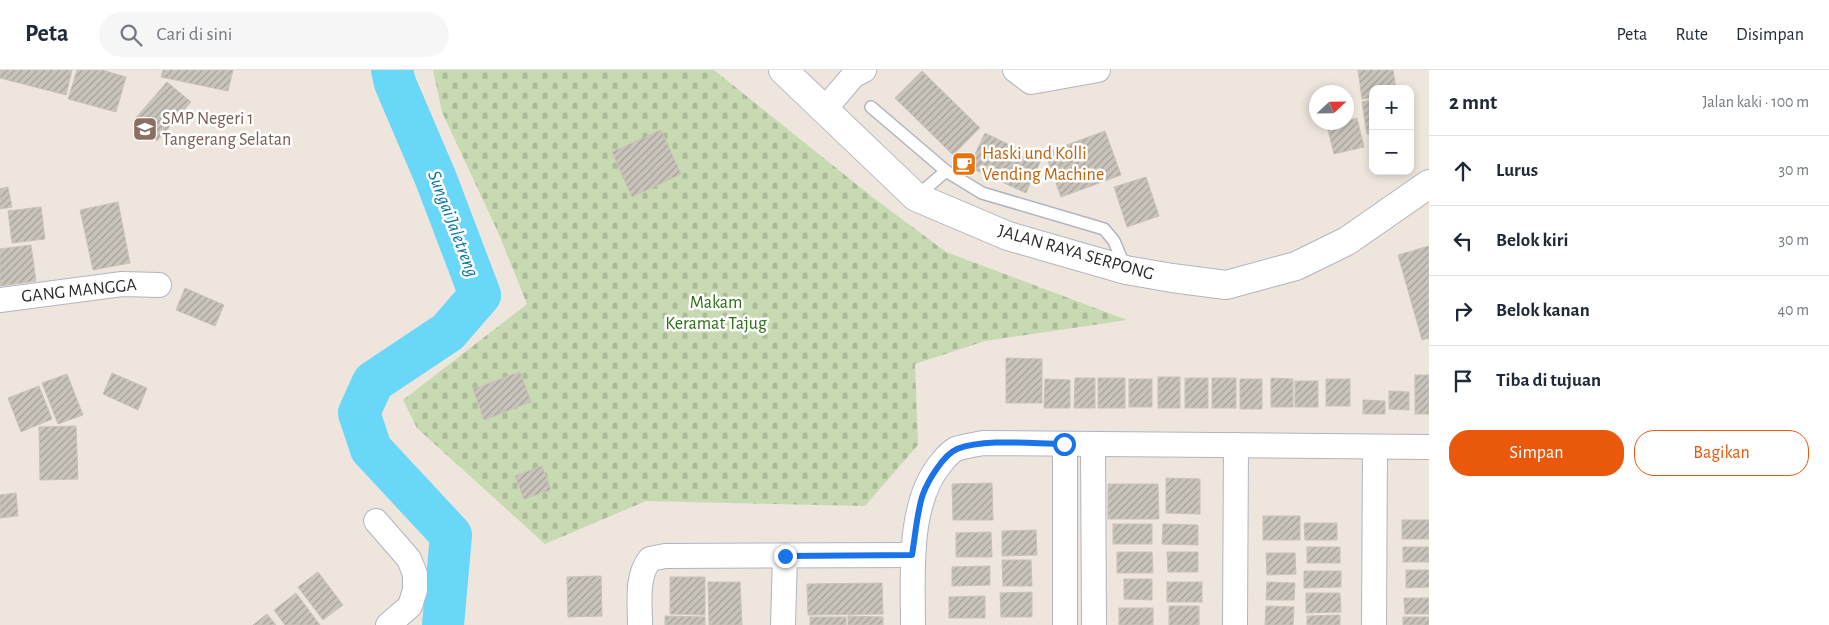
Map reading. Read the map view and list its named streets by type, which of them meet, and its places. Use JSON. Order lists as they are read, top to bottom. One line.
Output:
{"streets":{"main road":["JALAN RAYA SERPONG"],"street":["GANG MANGGA"]},"water":["Sungai Jaletreng"],"parks":["Makam Keramat Tajug"],"places":{"school or university":["SMP Negeri 1 Tangerang Selatan"],"cafe":["Haski und Kolli Vending Machine"]},"north":"right","page":{"header":"Peta","search":"Cari di sini","nav":["Peta","Rute","Disimpan"],"heading":["2 mnt","Jalan kaki · 100 m"],"map_buttons":["+","−"],"list":[["Lurus","30 m"],["Belok kiri","30 m"],["Belok kanan","40 m"],"Tiba di tujuan"],"buttons":["Simpan","Bagikan"]}}
